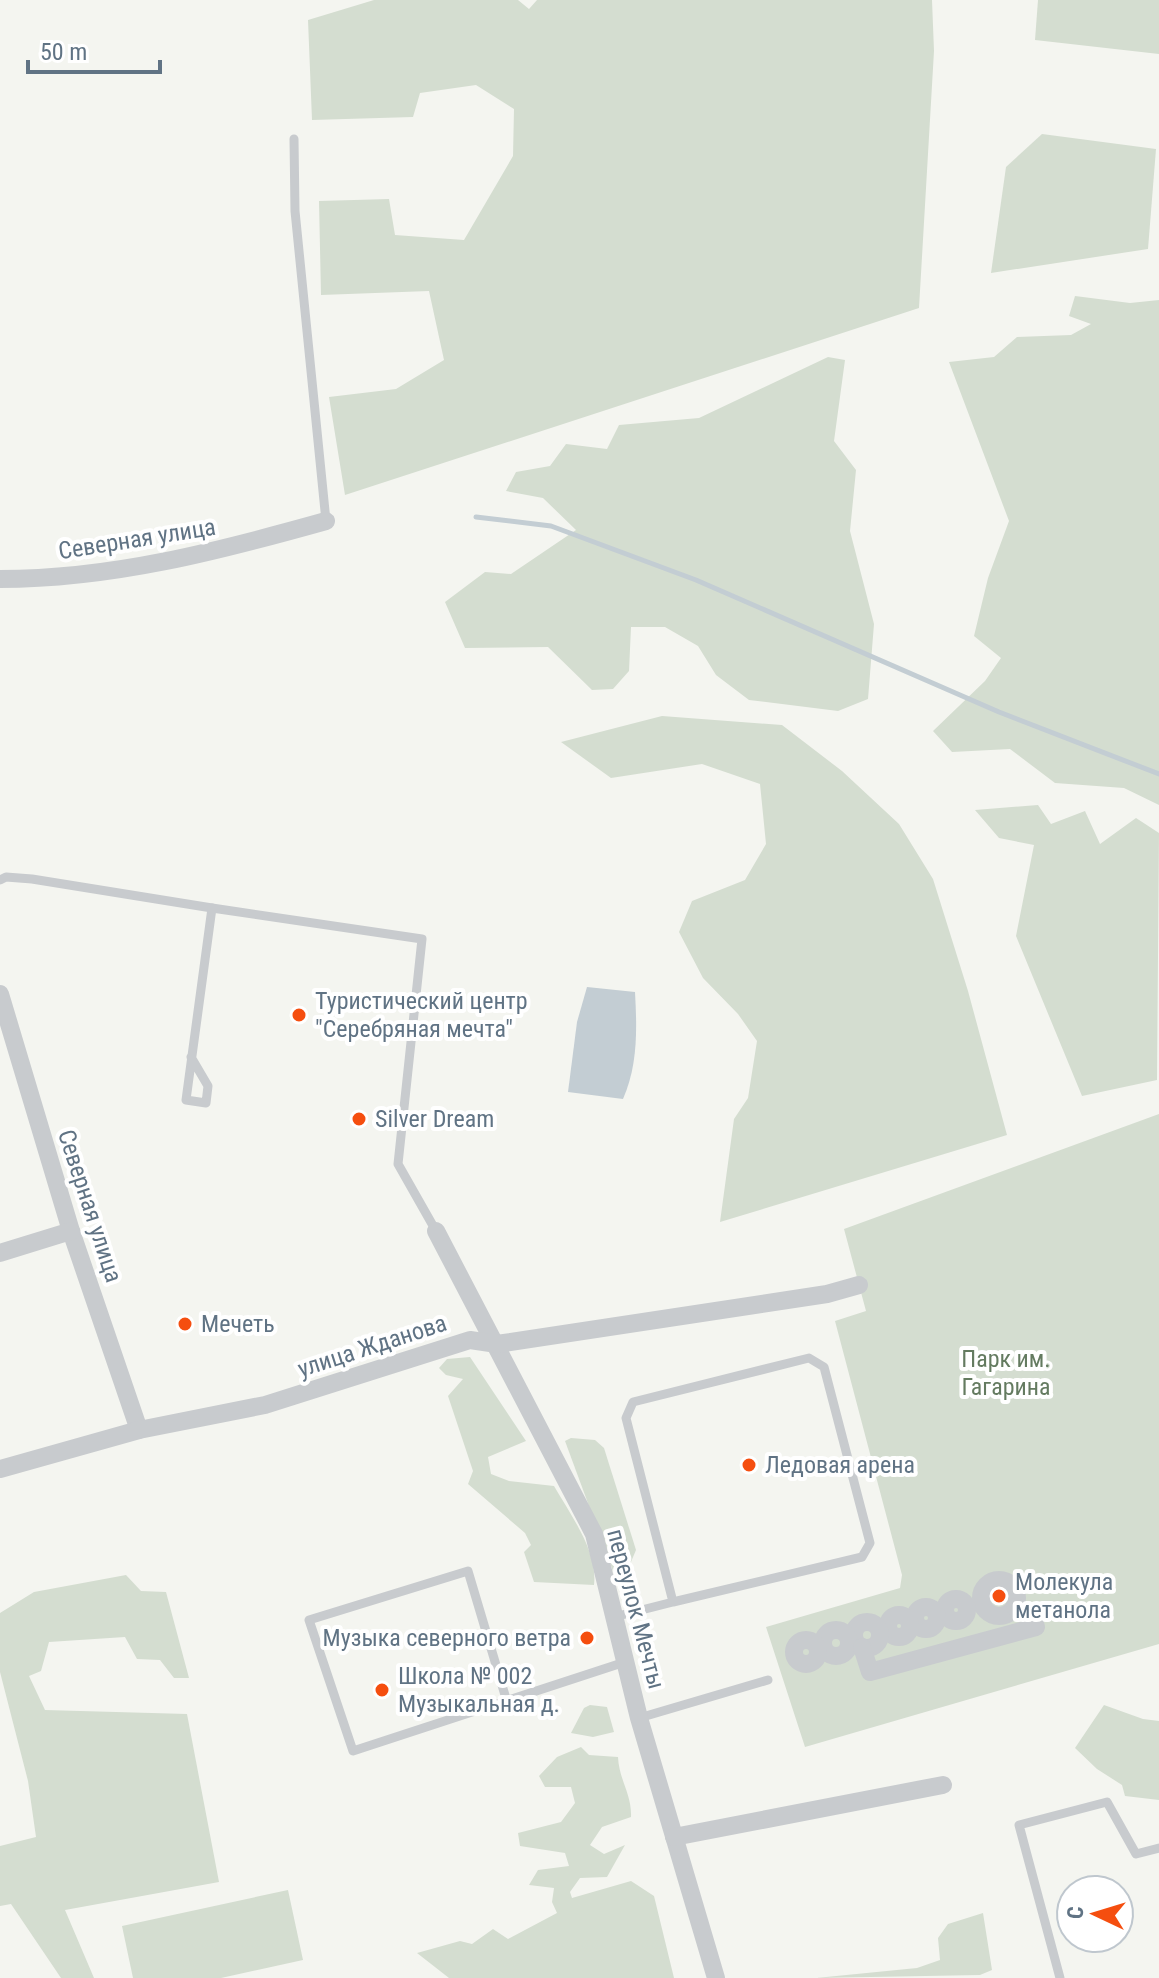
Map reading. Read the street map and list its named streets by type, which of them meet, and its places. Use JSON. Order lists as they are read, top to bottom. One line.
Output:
{"streets":{"street":["Северная улица","улица Жданова","переулок Мечты"]},"crossings":[["Северная улица","улица Жданова"],["улица Жданова","переулок Мечты"]],"parks":["Парк им. Гагарина"],"places":["Туристический центр \"Серебряная мечта\"","Silver Dream","Мечеть","Ледовая арена","Молекула метанола","Музыка северного ветра","Школа № 002 Музыкальная д."],"scale_bar":"50 m","north":"left"}
